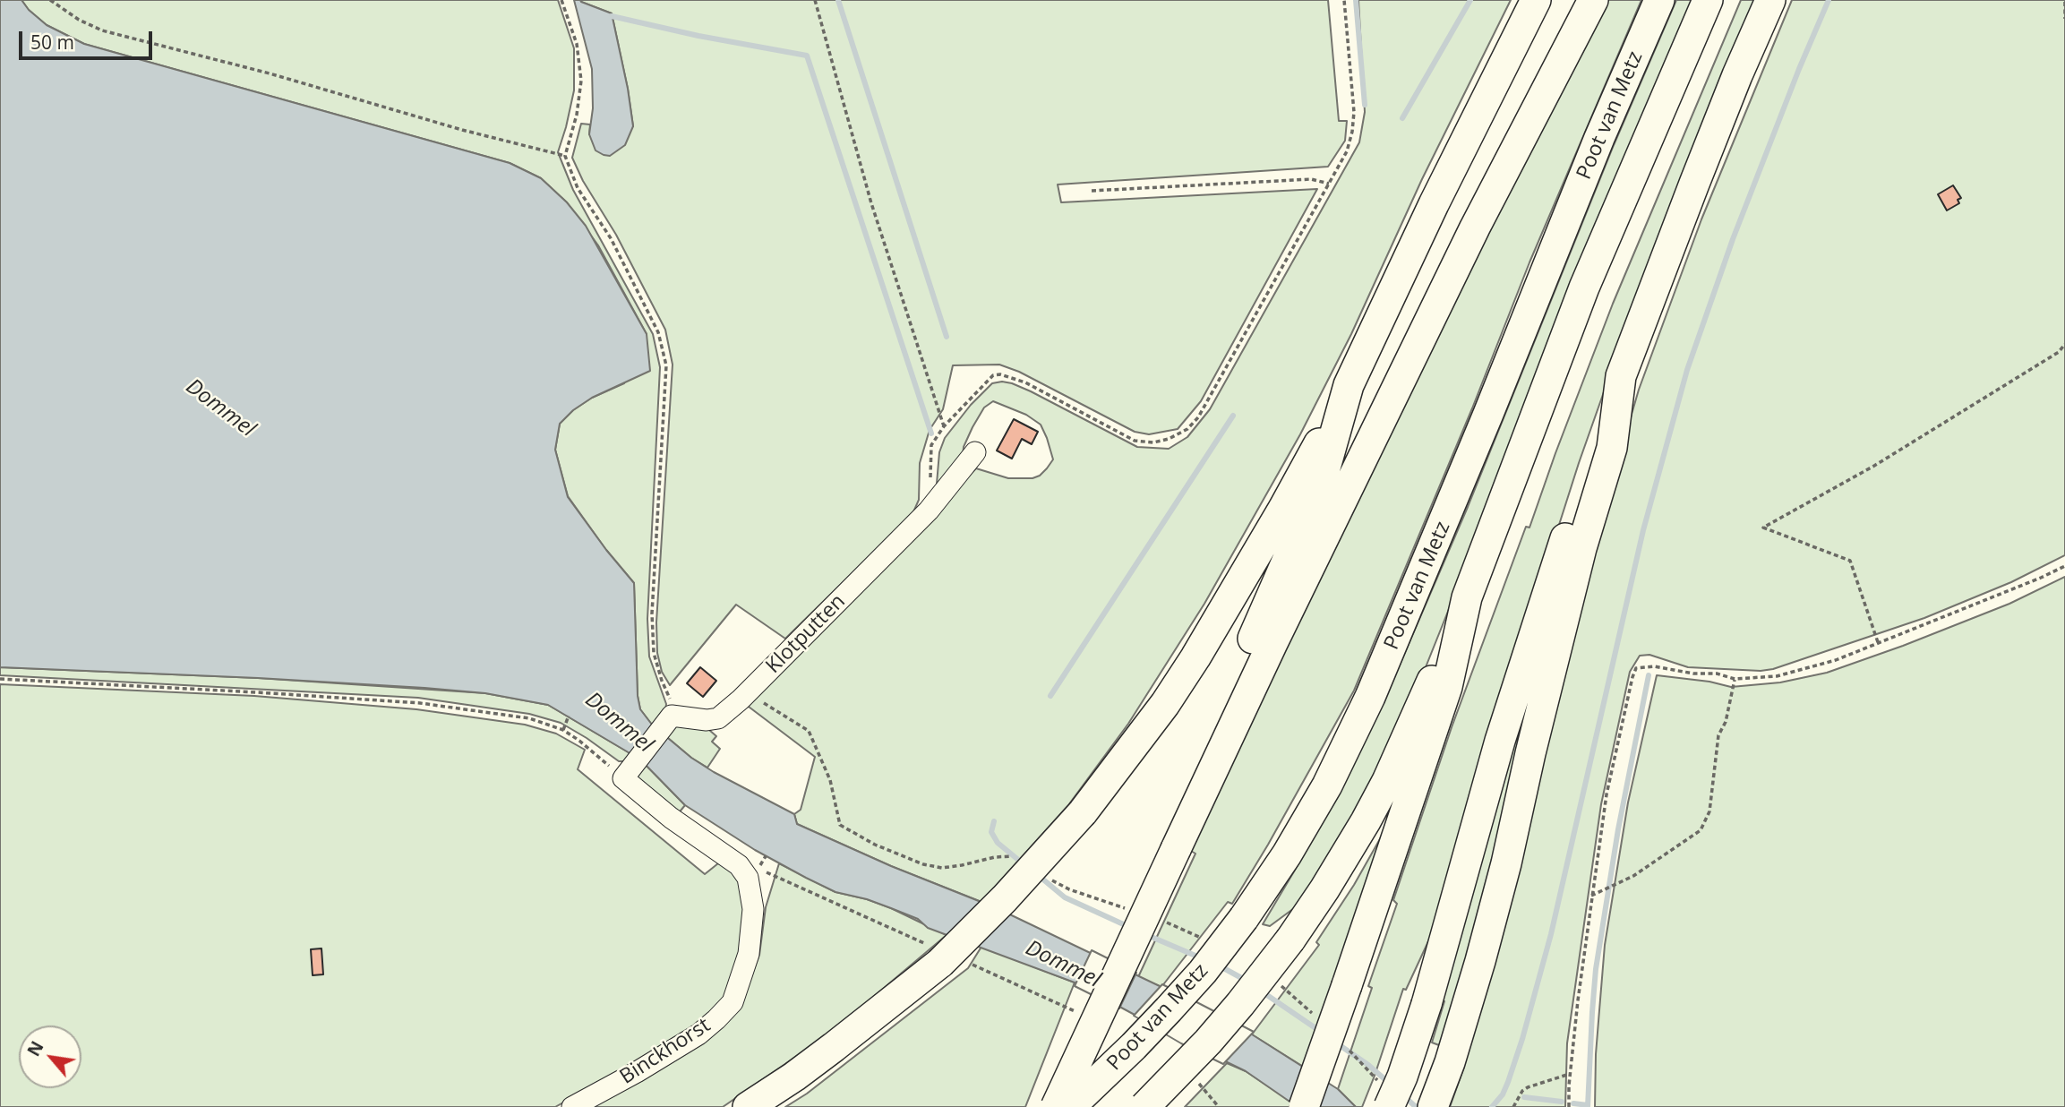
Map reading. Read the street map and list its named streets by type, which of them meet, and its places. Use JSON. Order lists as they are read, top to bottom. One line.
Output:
{"streets":{"highway":["Poot van Metz"],"street":["Klotputten","Binckhorst"]},"water":["Dommel"],"scale_bar":"50 m","north":"top left"}
